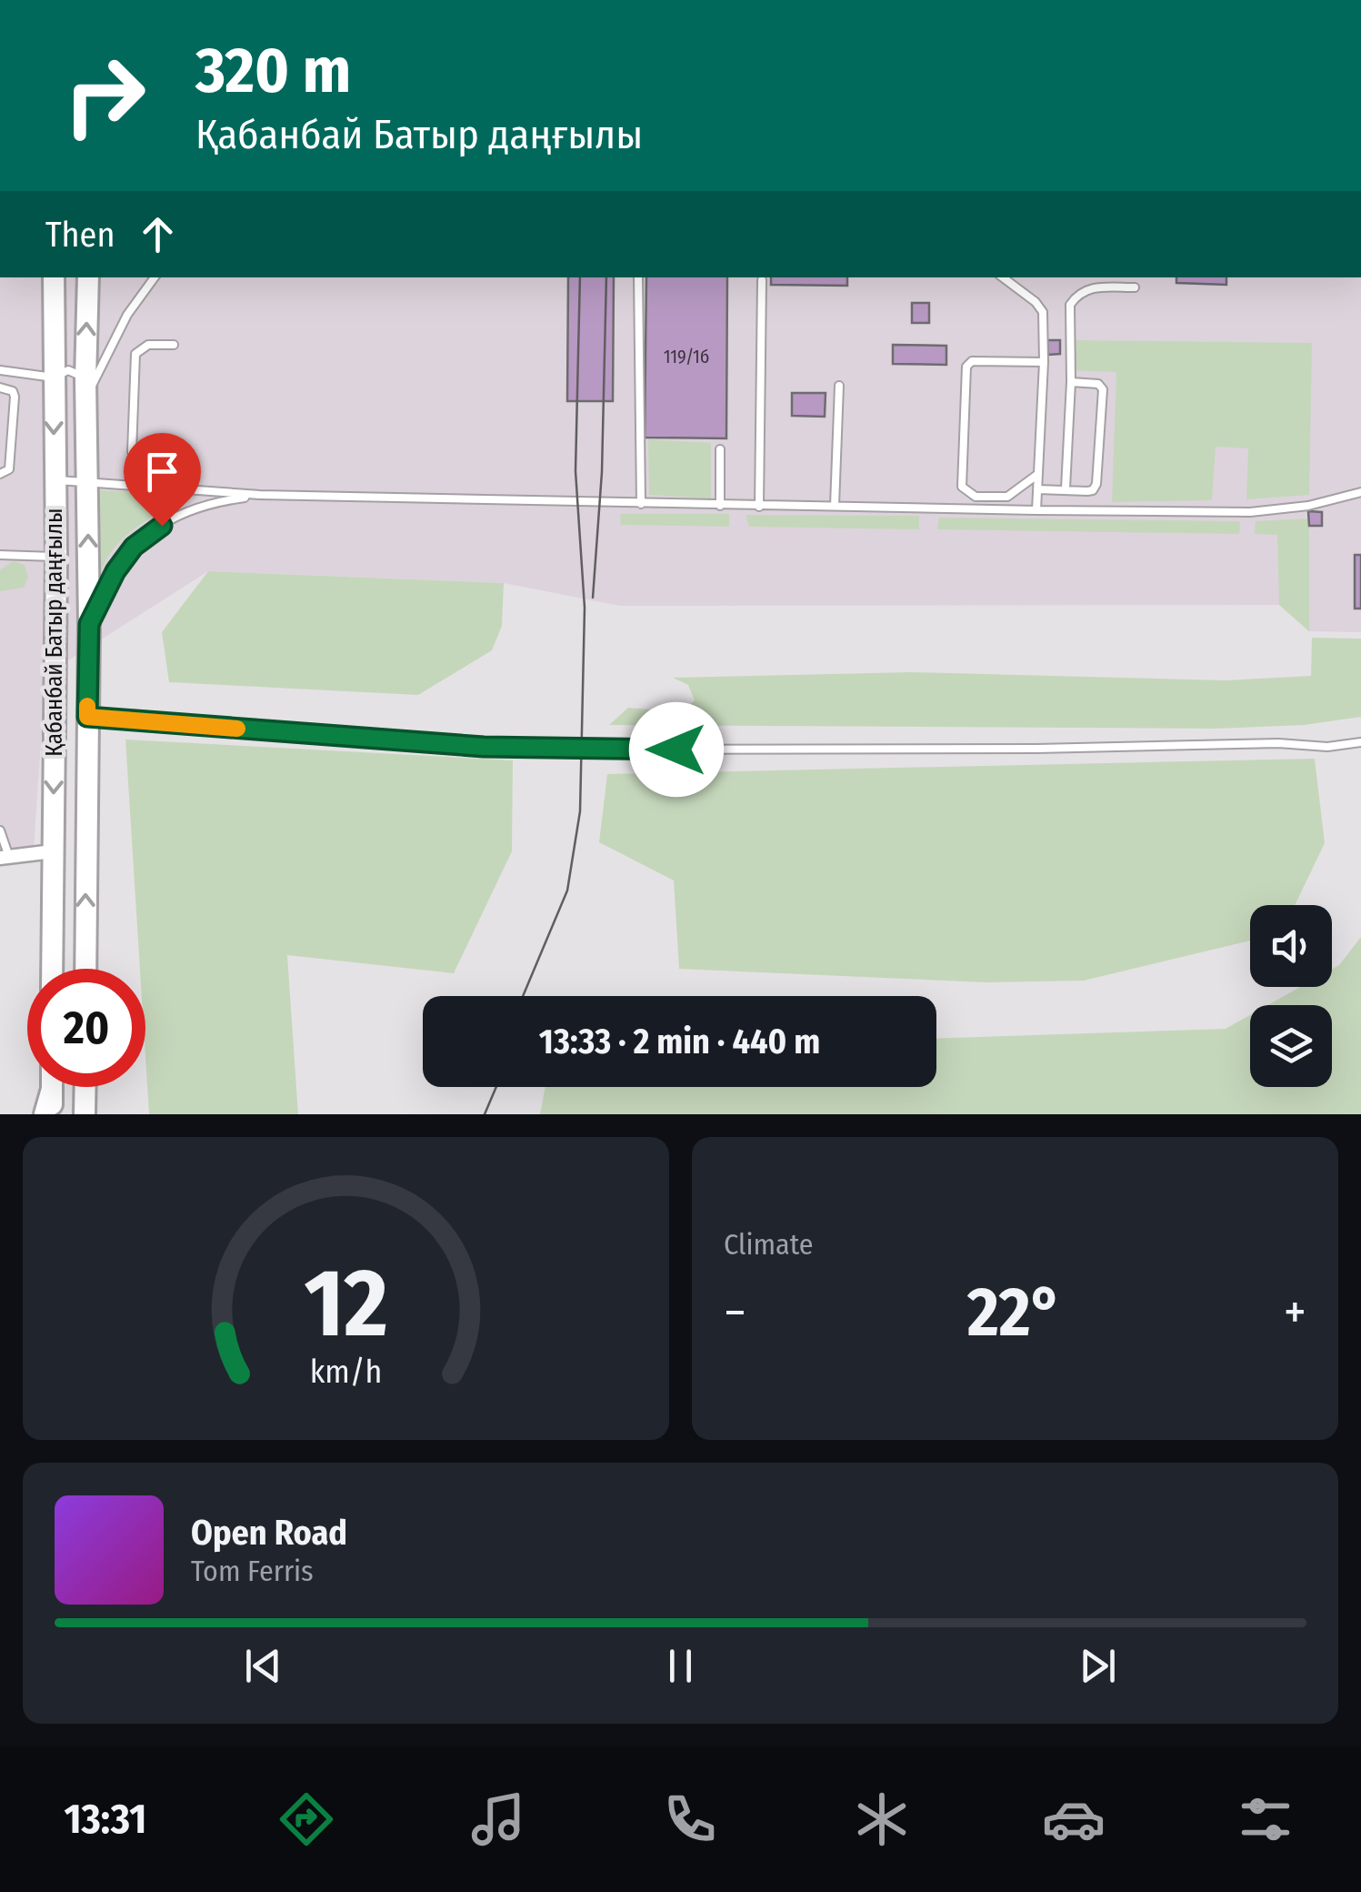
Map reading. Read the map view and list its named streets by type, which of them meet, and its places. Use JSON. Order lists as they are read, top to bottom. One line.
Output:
{"streets":{"main road":["Қабанбай Батыр даңғылы"]},"house_numbers":["119/1б"],"page":{"turn":["320 m","Қабанбай Батыр даңғылы"],"then":"Then","limit":"20","trip":"13:33 · 2 min · 440 m","tile":"Climate","heat":["−","22°","+"],"song":["Open Road","Tom Ferris"],"tabs":"13:31","gauge":["12","km/h"]}}
